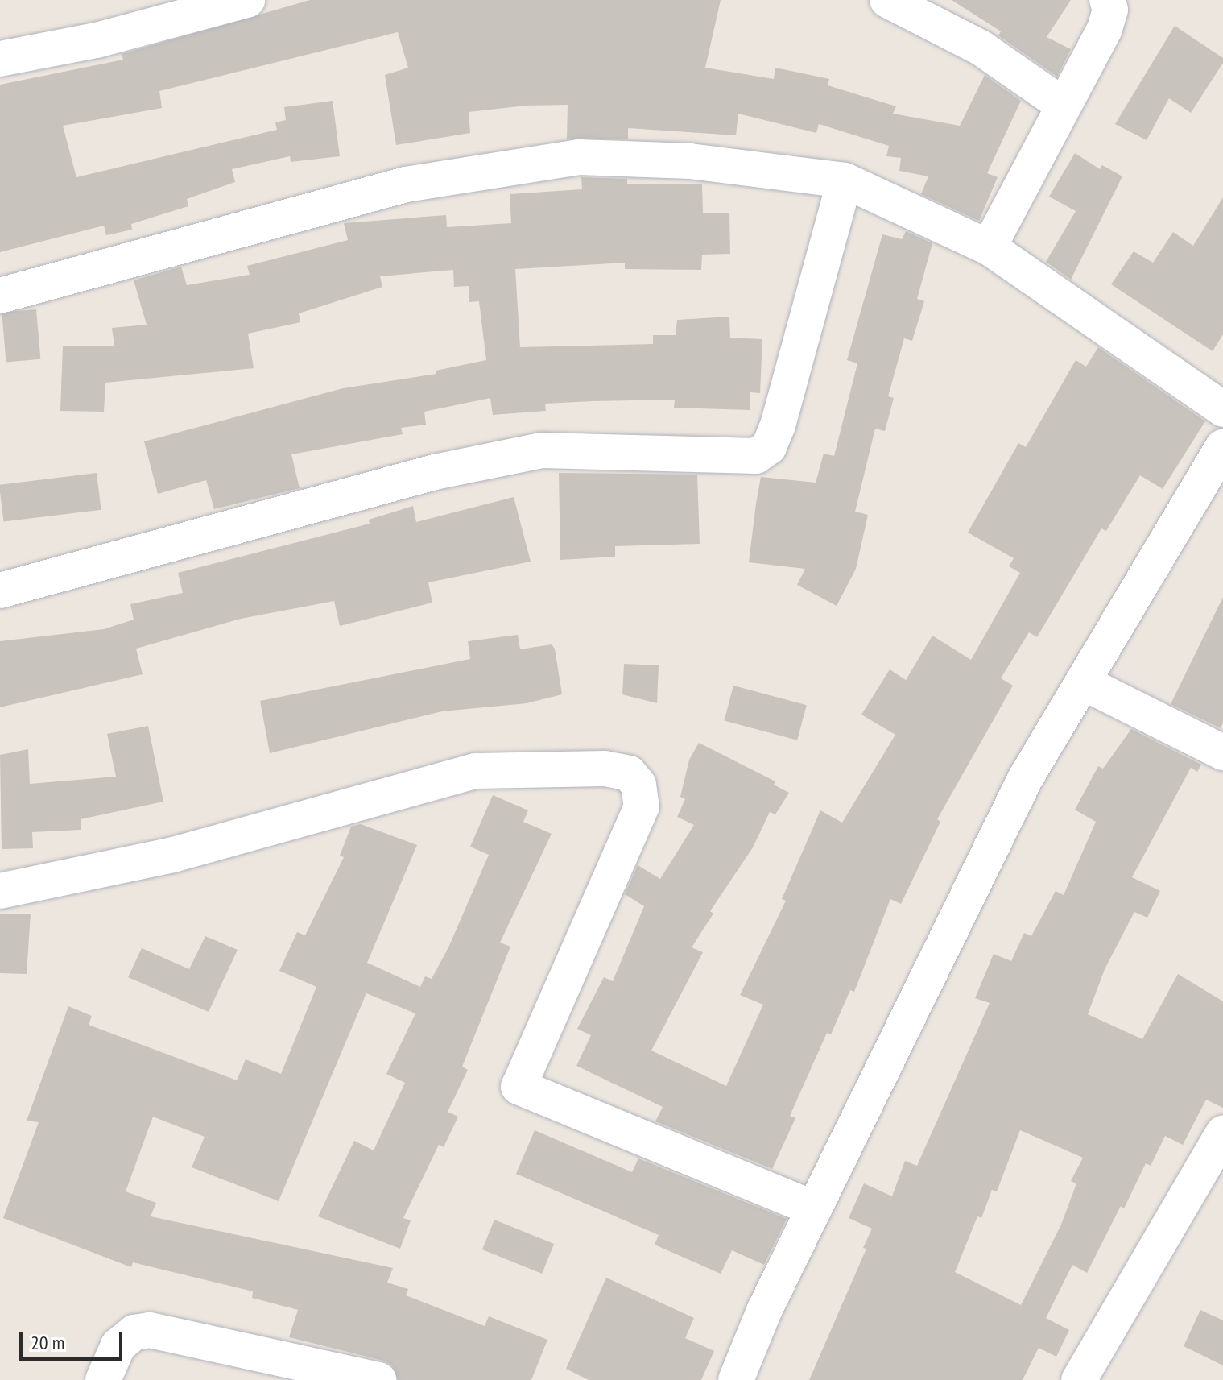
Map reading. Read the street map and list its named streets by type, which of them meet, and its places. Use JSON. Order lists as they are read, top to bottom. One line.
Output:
{"scale_bar":"20 m"}
